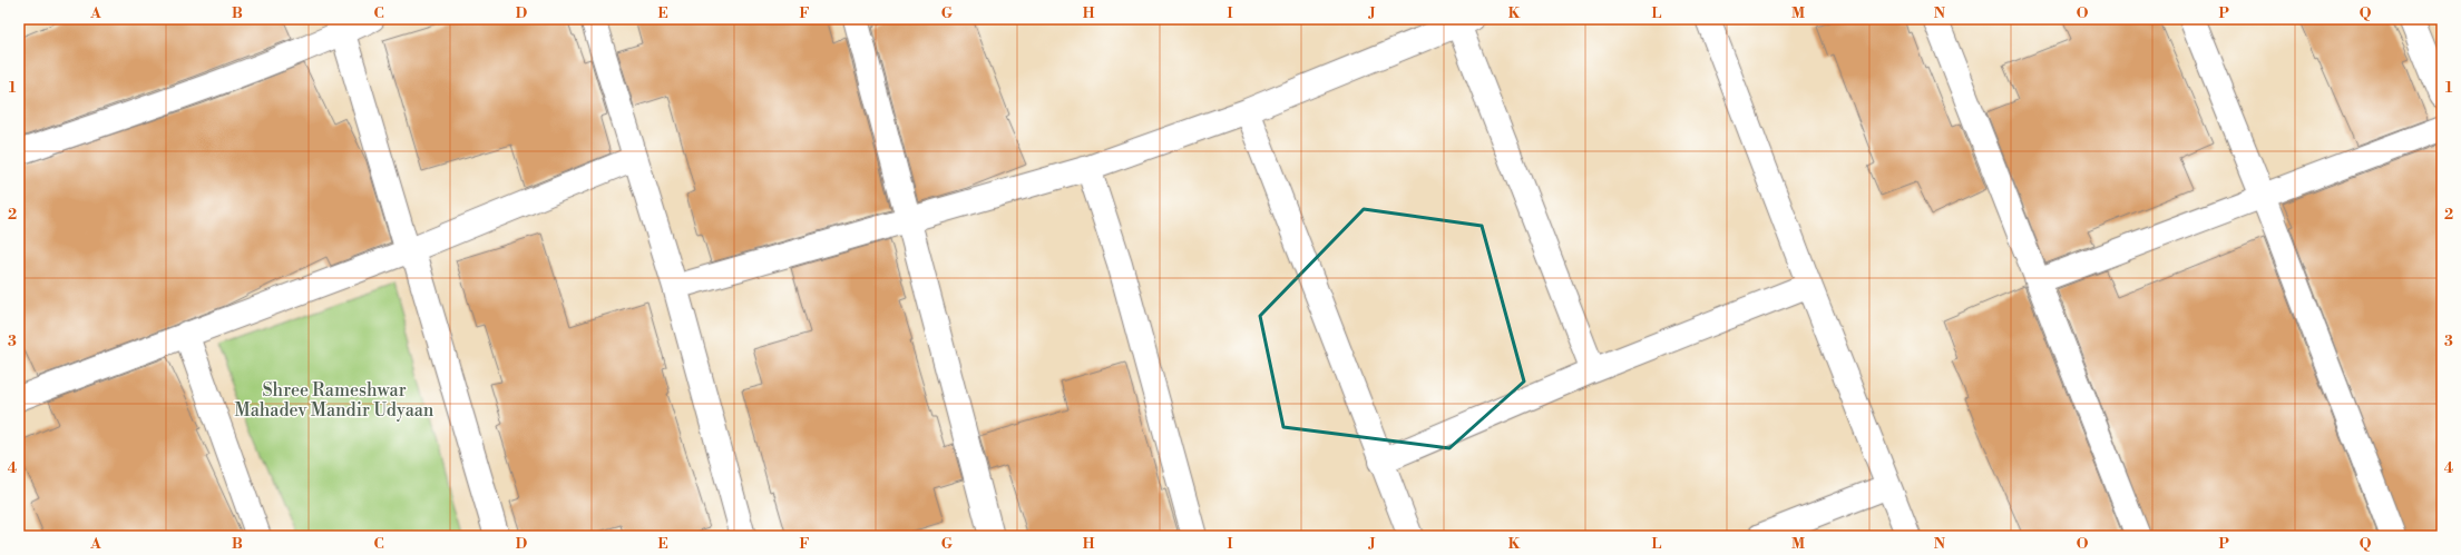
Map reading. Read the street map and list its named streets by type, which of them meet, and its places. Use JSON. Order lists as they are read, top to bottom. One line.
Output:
{"parks":["Shree Rameshwar Mahadev Mandir Udyaan"],"grid":{"columns":["A","B","C","D","E","F","G","H","I","J","K","L","M","N","O","P","Q"],"rows":["1","2","3","4"]}}
